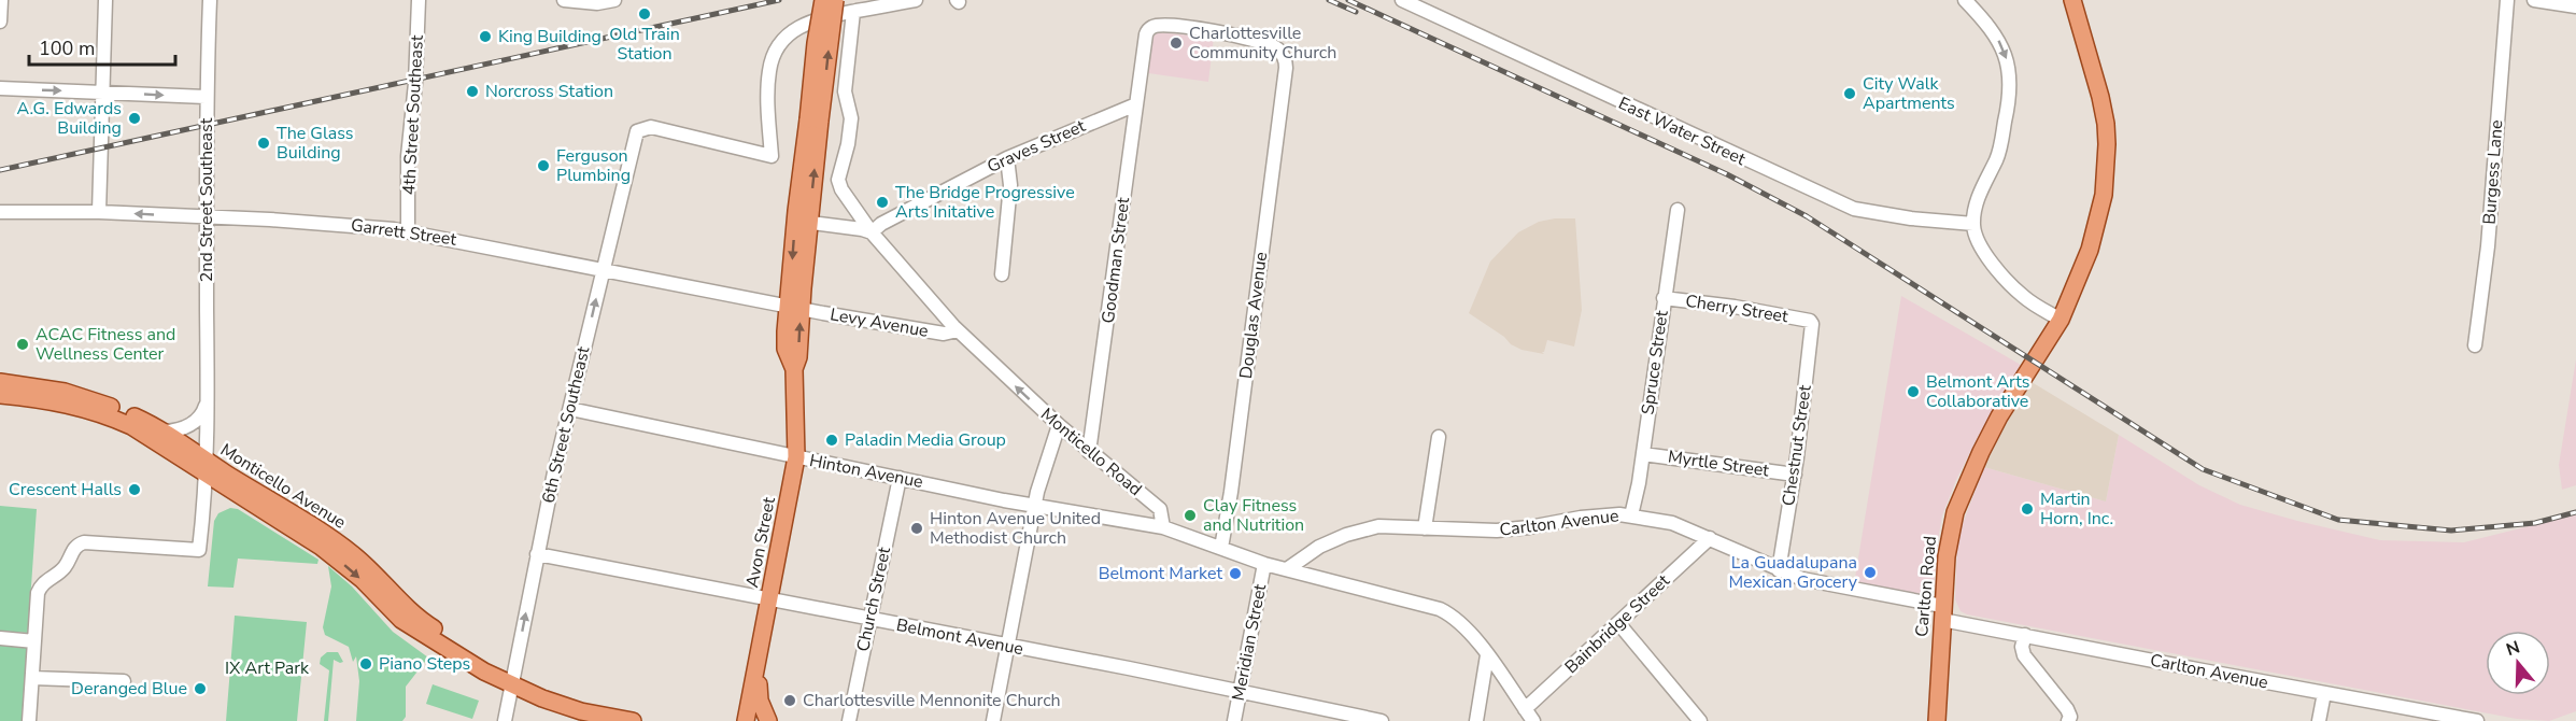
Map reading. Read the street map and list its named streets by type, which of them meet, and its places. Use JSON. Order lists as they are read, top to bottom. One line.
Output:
{"streets":{"main road":["Monticello Avenue","Avon Street","Carlton Road"],"street":["4th Street Southeast","East Water Street","Graves Street","Burgess Lane","2nd Street Southeast","Garrett Street","Goodman Street","Cherry Street","Douglas Avenue","Levy Avenue","Spruce Street","6th Street Southeast","Chestnut Street","Monticello Road","Myrtle Street","Hinton Avenue","Carlton Avenue","Church Street","Bainbridge Street","Belmont Avenue","Meridian Street"]},"crossings":[["4th Street Southeast","Garrett Street"],["Graves Street","Goodman Street"],["Graves Street","Monticello Road"],["2nd Street Southeast","Garrett Street"],["2nd Street Southeast","Monticello Avenue"],["Garrett Street","Levy Avenue"],["Garrett Street","6th Street Southeast"],["Garrett Street","Avon Street"],["Goodman Street","Douglas Avenue"],["Goodman Street","Monticello Road"],["Cherry Street","Spruce Street"],["Cherry Street","Chestnut Street"],["Levy Avenue","Monticello Road"],["Levy Avenue","Avon Street"],["Spruce Street","Myrtle Street"],["Spruce Street","Carlton Avenue"],["6th Street Southeast","Monticello Road"],["6th Street Southeast","Hinton Avenue"],["6th Street Southeast","Monticello Avenue"],["6th Street Southeast","Belmont Avenue"],["Chestnut Street","Myrtle Street"],["Chestnut Street","Carlton Avenue"],["Monticello Road","Hinton Avenue"],["Hinton Avenue","Avon Street"],["Hinton Avenue","Church Street"],["Carlton Avenue","Carlton Road"],["Carlton Avenue","Bainbridge Street"],["Avon Street","Belmont Avenue"],["Church Street","Belmont Avenue"],["Belmont Avenue","Meridian Street"]],"parks":["IX Art Park"],"places":["Old Train Station","King Building","Charlottesville Community Church","Norcross Station","City Walk Apartments","A.G. Edwards Building","The Glass Building","Ferguson Plumbing","The Bridge Progressive Arts Initative","ACAC Fitness and Wellness Center","Belmont Arts Collaborative","Paladin Media Group","Crescent Halls","Martin Horn, Inc.","Clay Fitness and Nutrition","Hinton Avenue United Methodist Church","La Guadalupana Mexican Grocery","Belmont Market","Piano Steps","Deranged Blue","Charlottesville Mennonite Church"],"scale_bar":"100 m","north":"top"}
